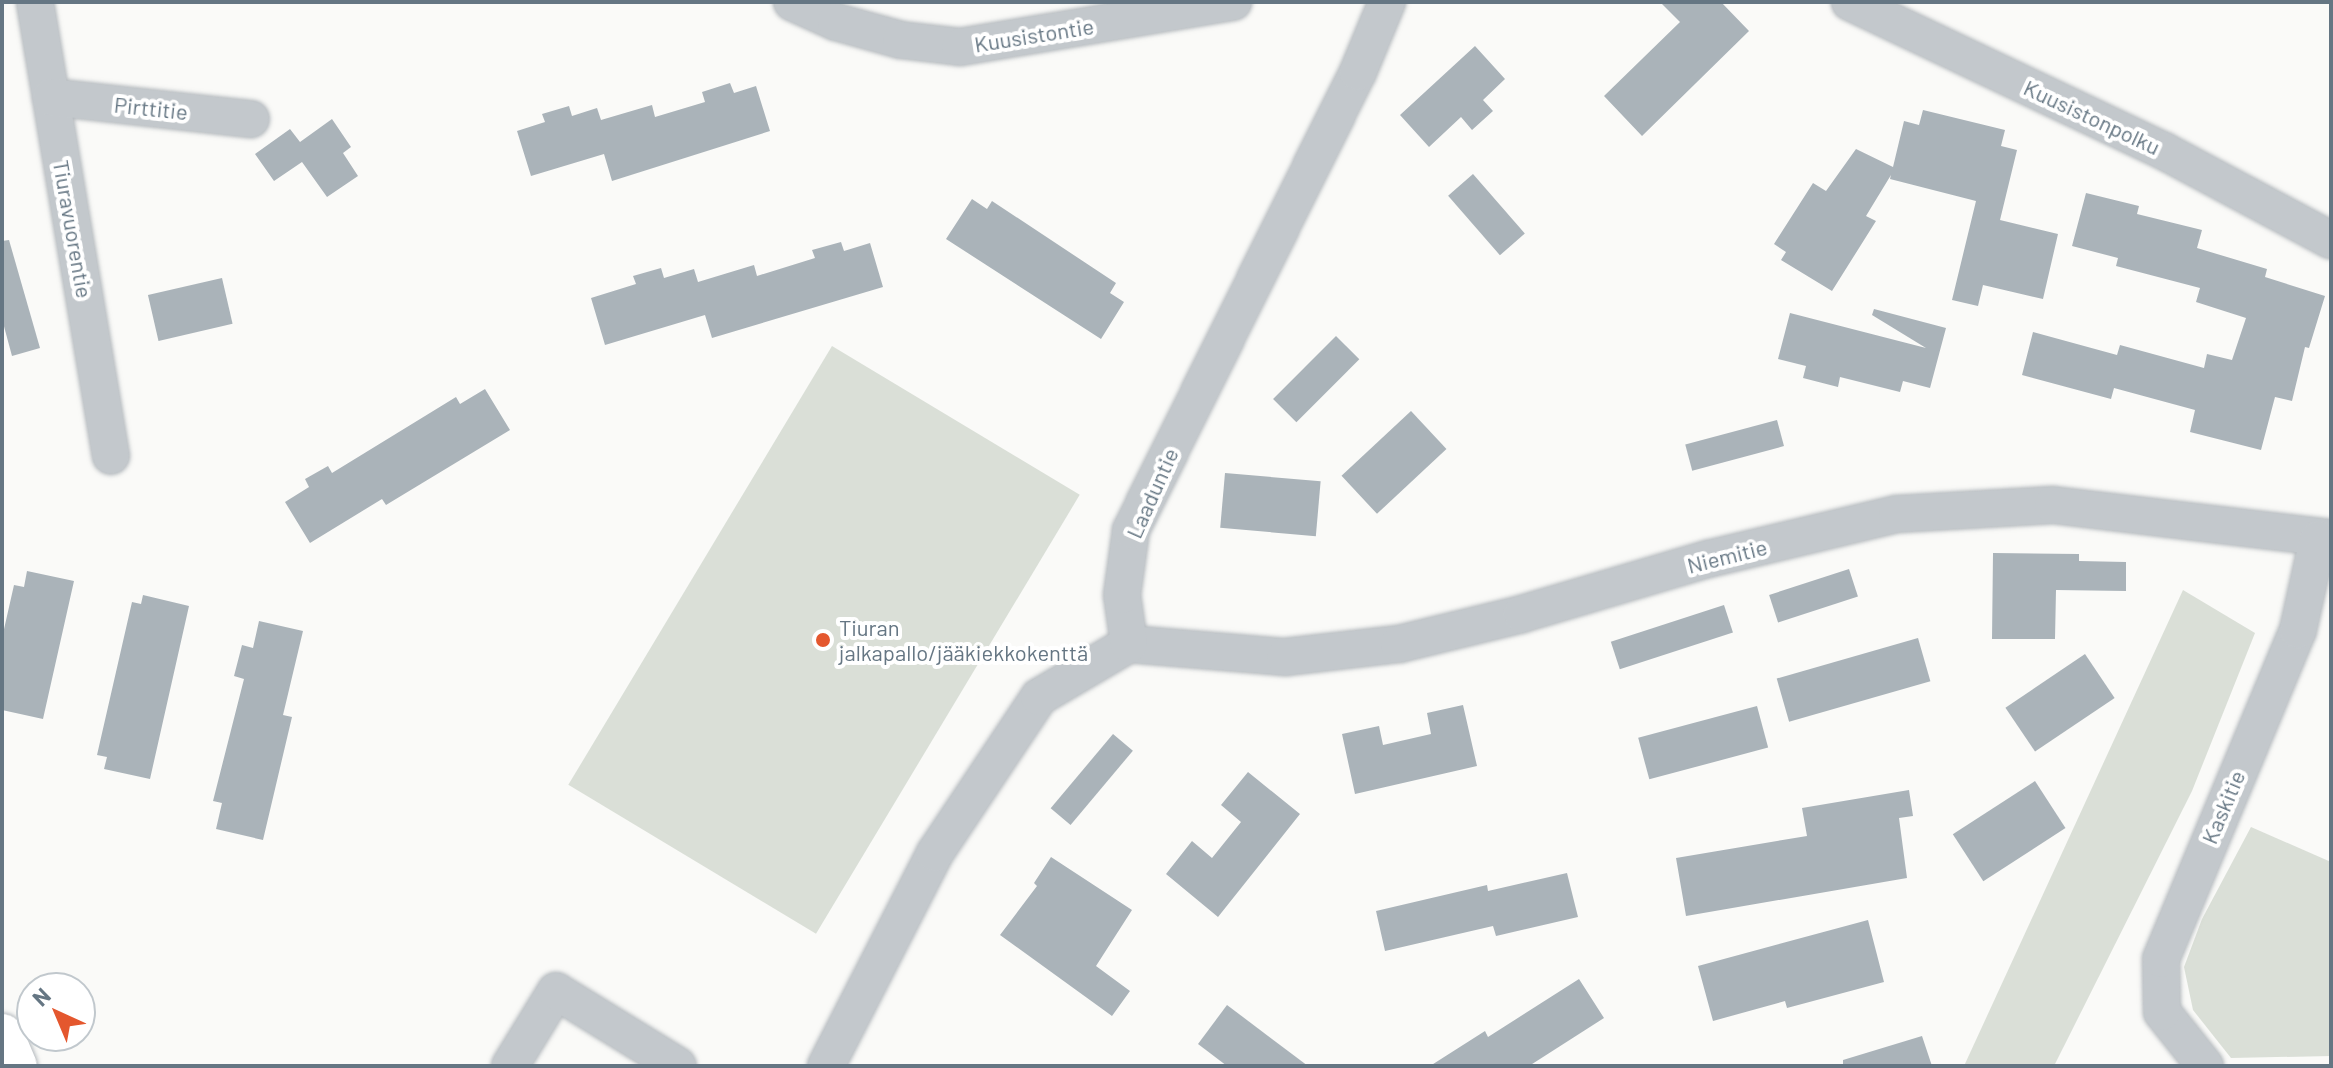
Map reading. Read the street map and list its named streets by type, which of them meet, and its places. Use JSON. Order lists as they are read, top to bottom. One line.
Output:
{"streets":{"street":["Kuusistontie","Pirttitie","Kuusistonpolku","Tiuravuorentie","Laaduntie","Niemitie","Kaskitie"]},"crossings":[["Pirttitie","Tiuravuorentie"],["Laaduntie","Niemitie"],["Niemitie","Kaskitie"]],"places":["Tiuran jalkapallo/jääkiekkokenttä"],"north":"top left"}
